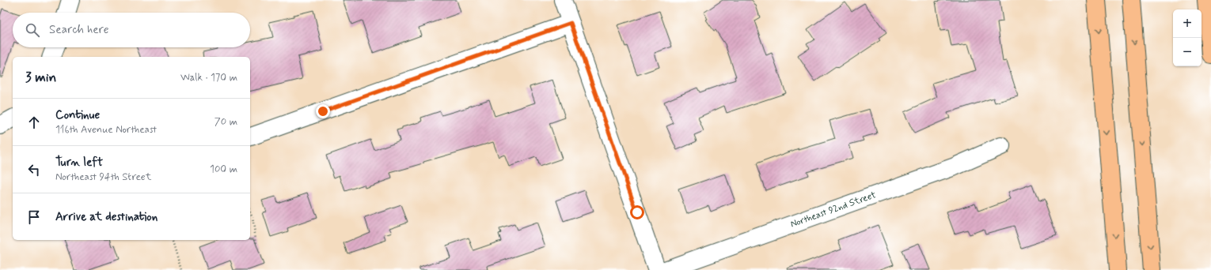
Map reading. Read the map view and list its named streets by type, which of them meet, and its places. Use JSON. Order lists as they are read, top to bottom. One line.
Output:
{"streets":{"street":["Northeast 92nd Street"]},"page":{"map_buttons":["+","−"],"search":"Search here","heading":["3 min","Walk · 170 m"],"list":[["Continue","116th Avenue Northeast","70 m"],["Turn left","Northeast 94th Street","100 m"],"Arrive at destination"]}}
